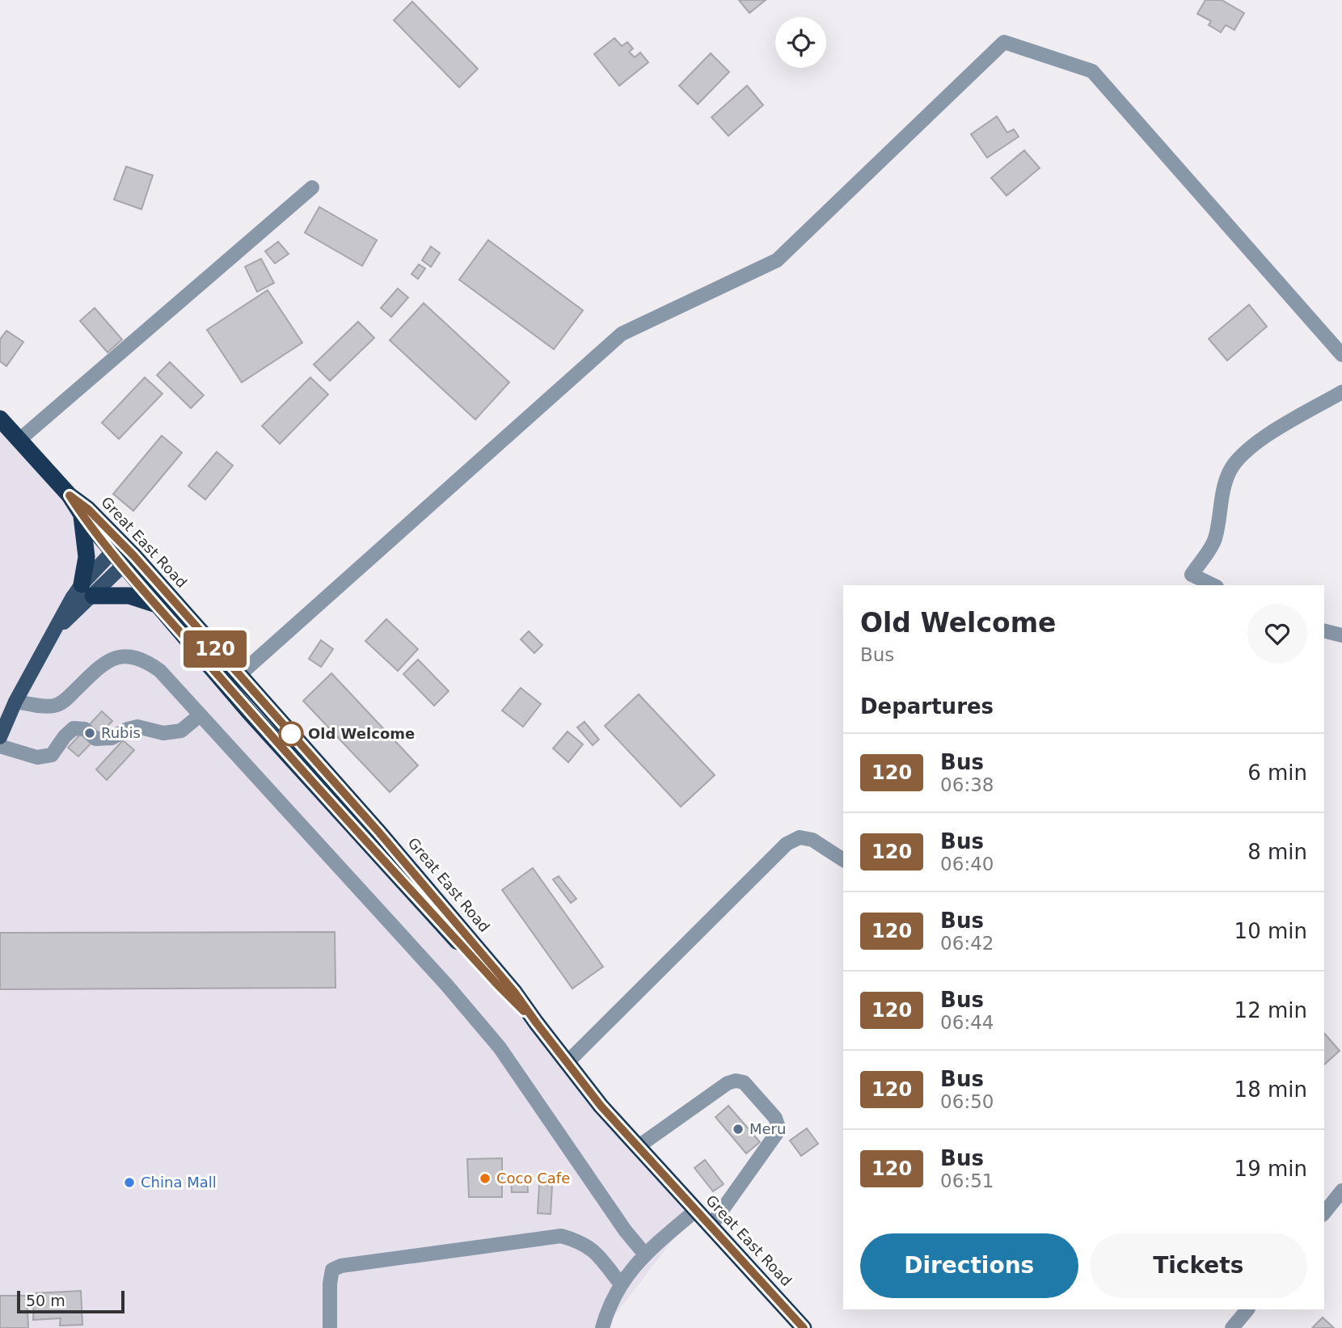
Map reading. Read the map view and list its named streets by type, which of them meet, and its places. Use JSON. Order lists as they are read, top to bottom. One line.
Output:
{"streets":{"highway":["Great East Road"]},"places":["Rubis","Old Welcome","Meru","Coco Cafe","China Mall"],"lines":["bus line 120"],"scale_bar":"50 m","page":{"on_map":"120","heading":[["Old Welcome","Bus"],"Departures"],"list":[{"mark":"120","name":"Bus","note":"06:38","value":"6 min"},{"mark":"120","name":"Bus","note":"06:40","value":"8 min"},{"mark":"120","name":"Bus","note":"06:42","value":"10 min"},{"mark":"120","name":"Bus","note":"06:44","value":"12 min"},{"mark":"120","name":"Bus","note":"06:50","value":"18 min"},{"mark":"120","name":"Bus","note":"06:51","value":"19 min"}],"buttons":["Directions","Tickets"],"scale":"50 m"}}
